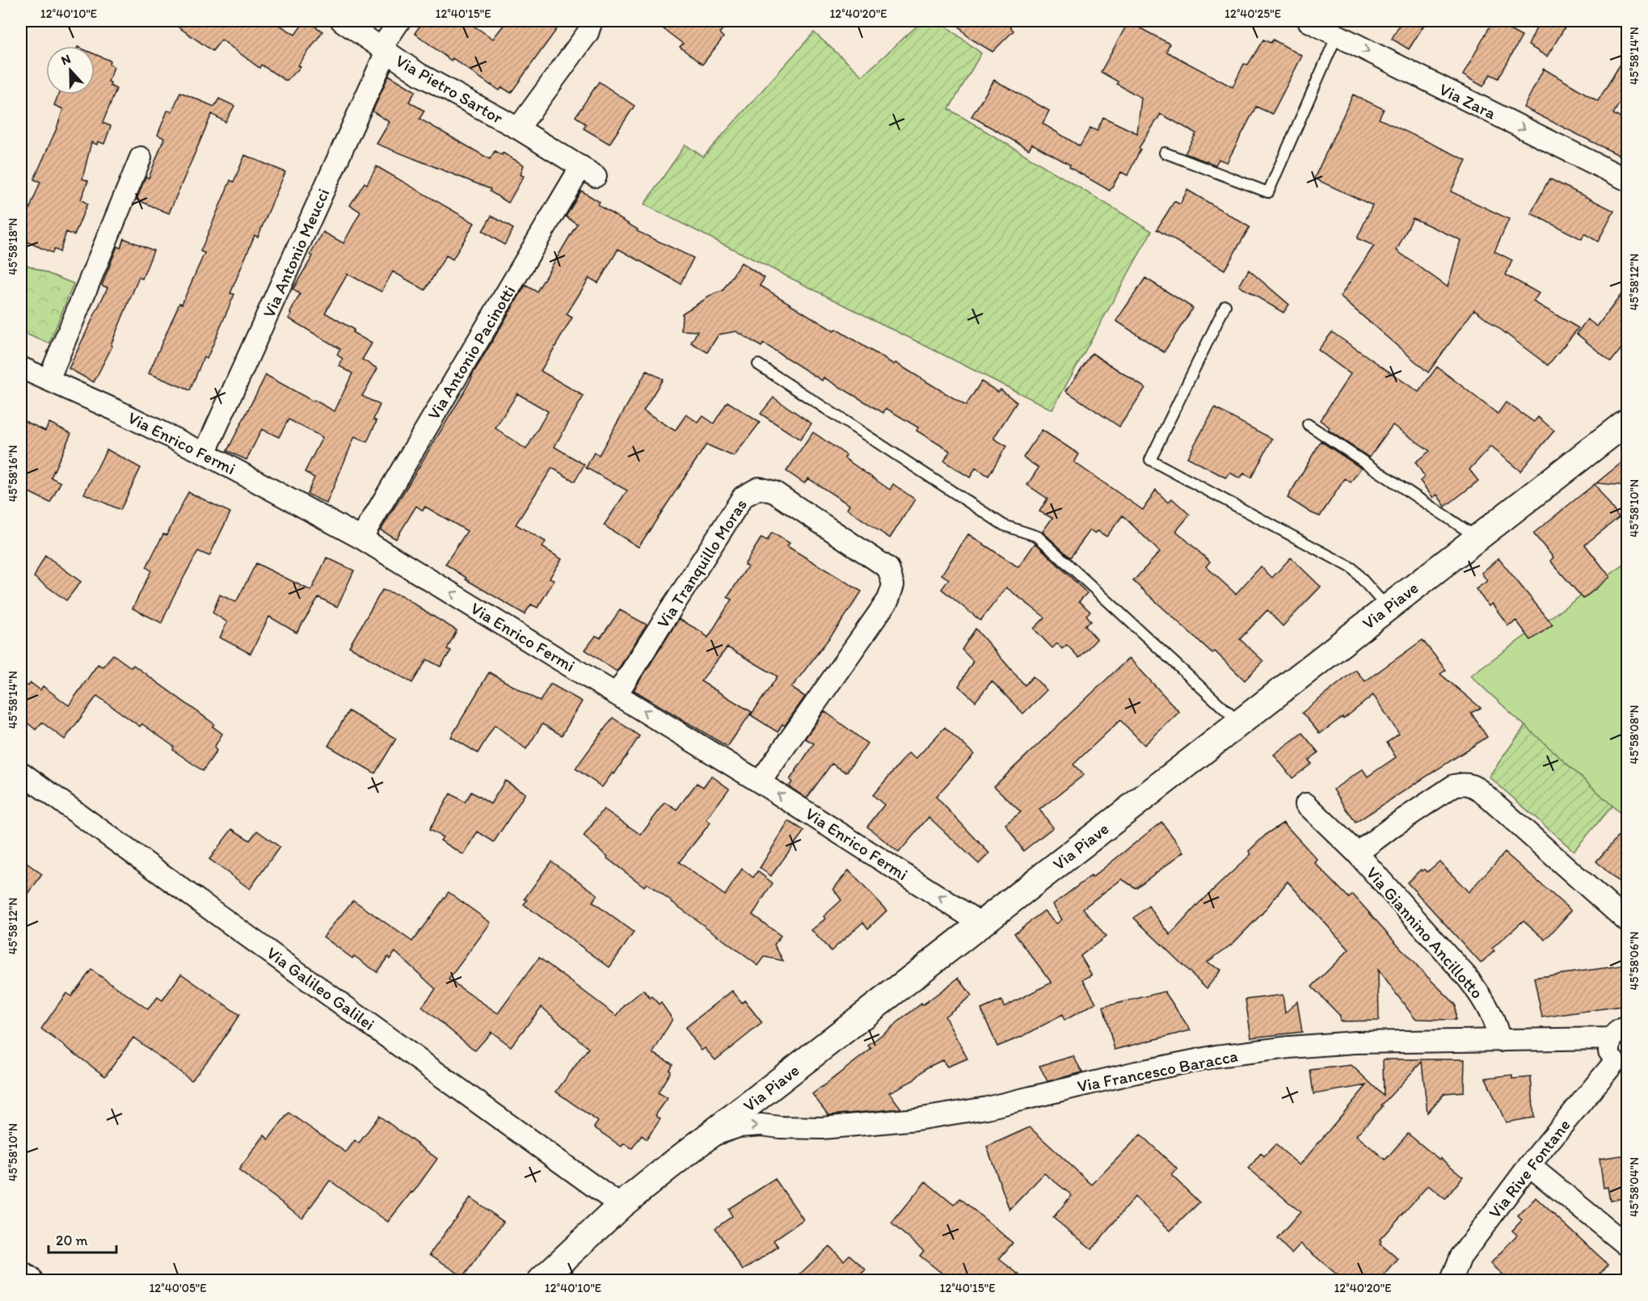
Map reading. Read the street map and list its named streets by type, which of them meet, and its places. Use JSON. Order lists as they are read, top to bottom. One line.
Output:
{"streets":{"street":["Via Pietro Sartor","Via Zara","Via Antonio Meucci","Via Antonio Pacinotti","Via Enrico Fermi","Via Tranquillo Moras","Via Piave","Via Giannino Ancillotto","Via Galileo Galilei","Via Francesco Baracca","Via Rive Fontane"]},"crossings":[["Via Pietro Sartor","Via Antonio Meucci"],["Via Pietro Sartor","Via Antonio Pacinotti"],["Via Antonio Meucci","Via Enrico Fermi"],["Via Antonio Pacinotti","Via Enrico Fermi"],["Via Enrico Fermi","Via Tranquillo Moras"],["Via Enrico Fermi","Via Piave"],["Via Piave","Via Galileo Galilei"],["Via Piave","Via Francesco Baracca"],["Via Giannino Ancillotto","Via Francesco Baracca"]],"one_way":["Via Zara","Via Enrico Fermi","Via Francesco Baracca"],"scale_bar":"20 m","north":"top","coordinates":["12°40'10\"E","12°40'15\"E","12°40'20\"E","12°40'25\"E","45°58'14\"N","45°58'18\"N","45°58'12\"N","45°58'16\"N","45°58'10\"N","45°58'08\"N","45°58'06\"N","45°58'04\"N","12°40'05\"E"]}
